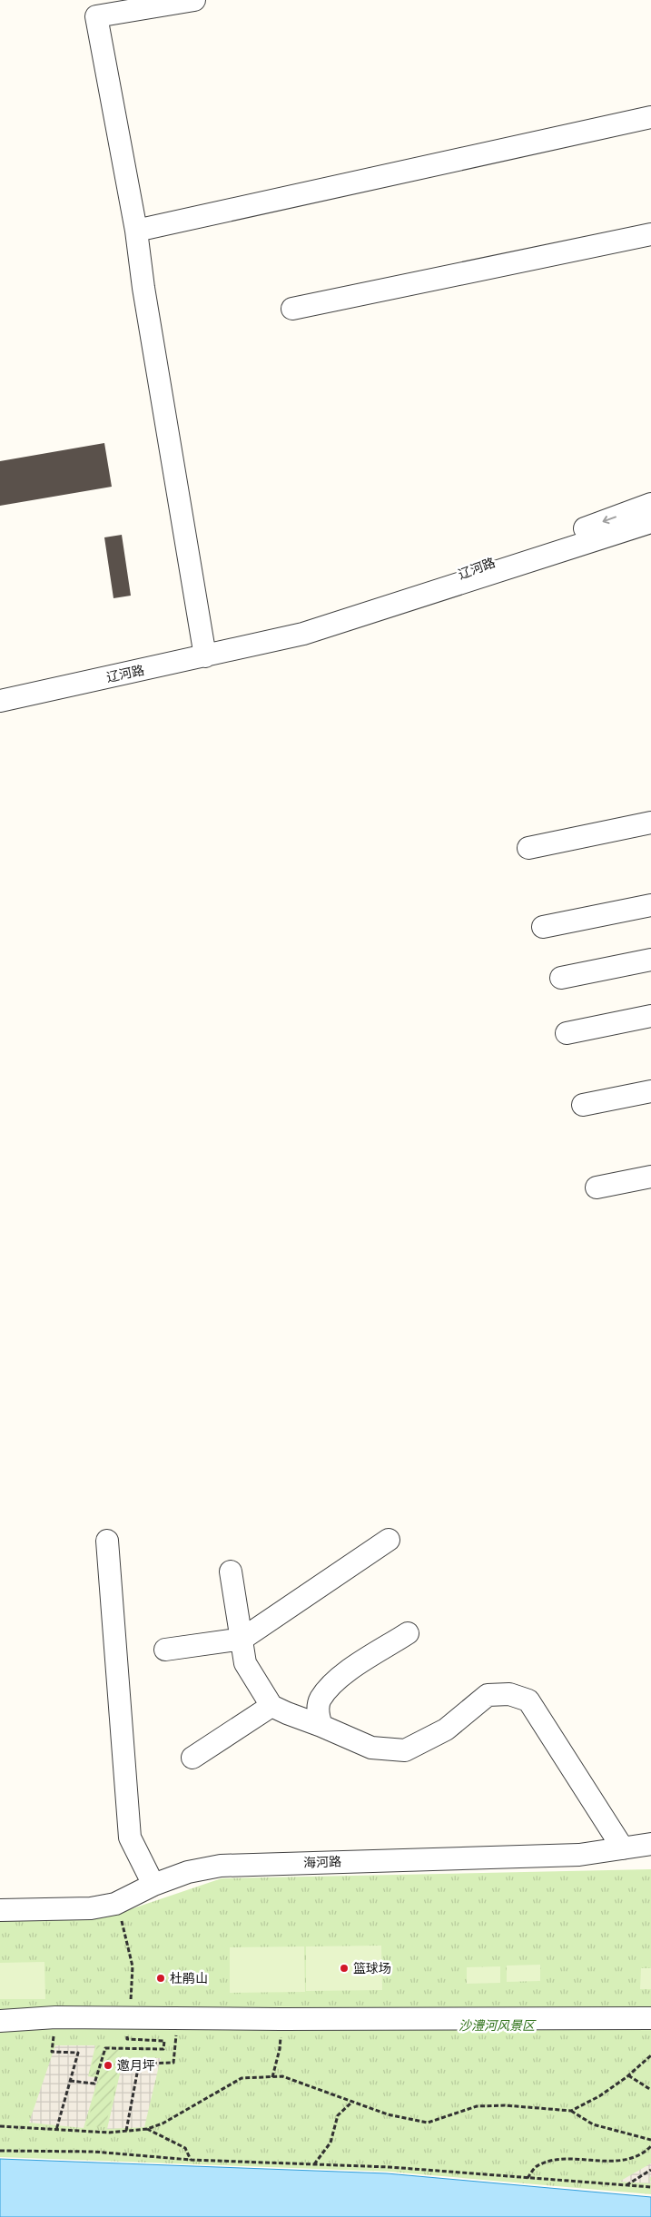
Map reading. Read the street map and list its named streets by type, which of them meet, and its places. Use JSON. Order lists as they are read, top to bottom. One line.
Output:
{"streets":{"street":["辽河路","海河路"]},"parks":["沙澧河风景区"],"places":["篮球场","杜鹃山","邀月坪"]}
